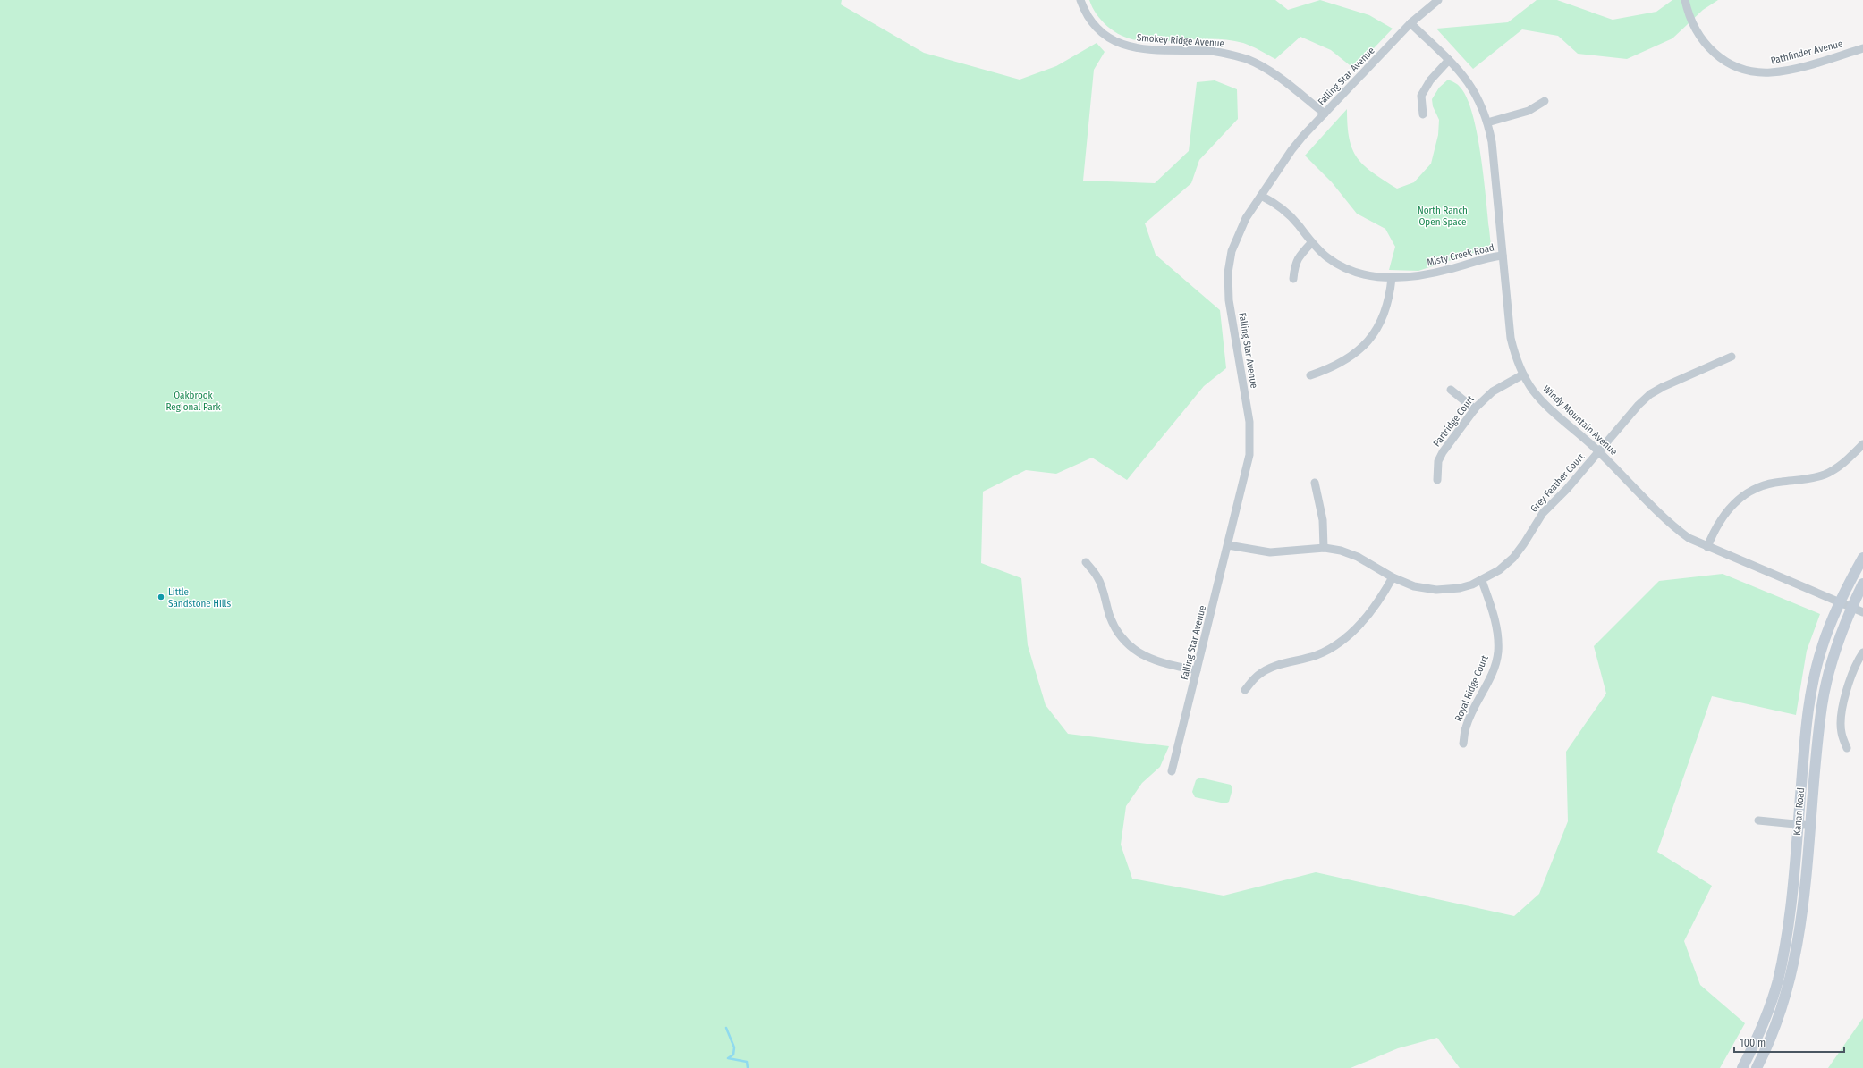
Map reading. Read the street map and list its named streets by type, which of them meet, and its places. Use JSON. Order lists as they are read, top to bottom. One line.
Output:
{"streets":{"main road":["Kanan Road"],"street":["Smokey Ridge Avenue","Pathfinder Avenue","Falling Star Avenue","Misty Creek Road","Windy Mountain Avenue","Partridge Court","Grey Feather Court","Royal Ridge Court"]},"crossings":[["Smokey Ridge Avenue","Falling Star Avenue"],["Falling Star Avenue","Misty Creek Road"],["Falling Star Avenue","Windy Mountain Avenue"],["Falling Star Avenue","Grey Feather Court"],["Misty Creek Road","Windy Mountain Avenue"],["Windy Mountain Avenue","Partridge Court"],["Windy Mountain Avenue","Grey Feather Court"],["Windy Mountain Avenue","Kanan Road"],["Grey Feather Court","Royal Ridge Court"]],"parks":["North Ranch Open Space","Oakbrook Regional Park"],"places":["Little Sandstone Hills"],"scale_bar":"100 m"}
